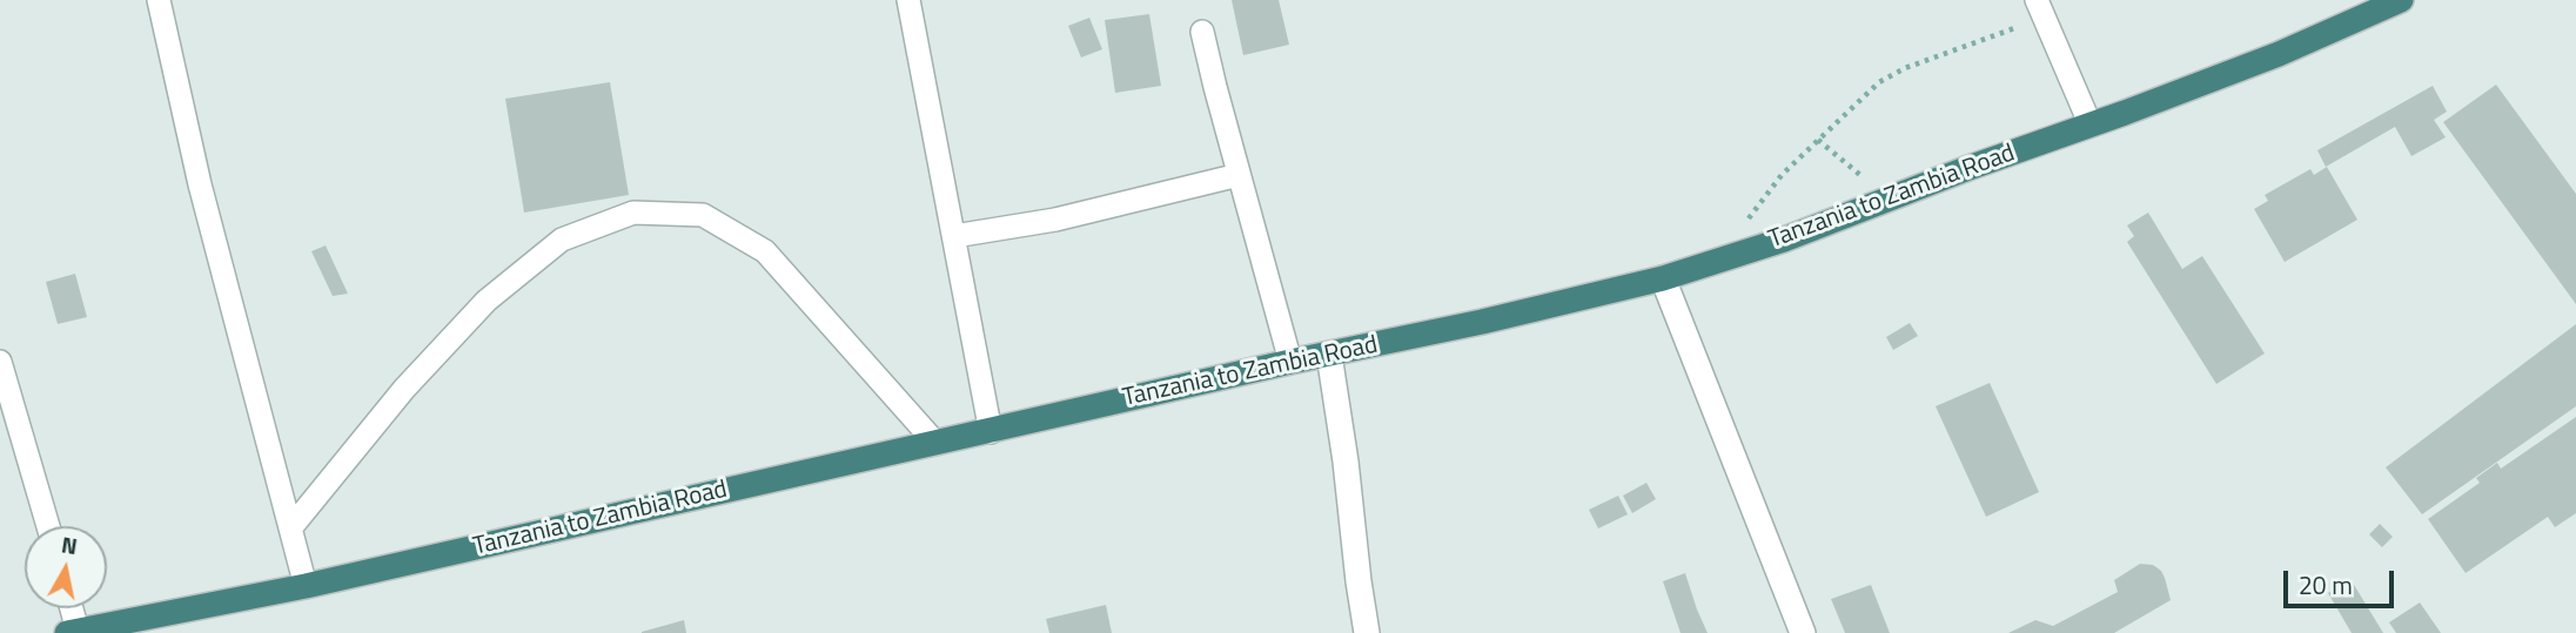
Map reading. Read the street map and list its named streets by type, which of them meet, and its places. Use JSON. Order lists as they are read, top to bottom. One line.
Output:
{"streets":{"highway":["Tanzania to Zambia Road"]},"scale_bar":"20 m","north":"top"}
